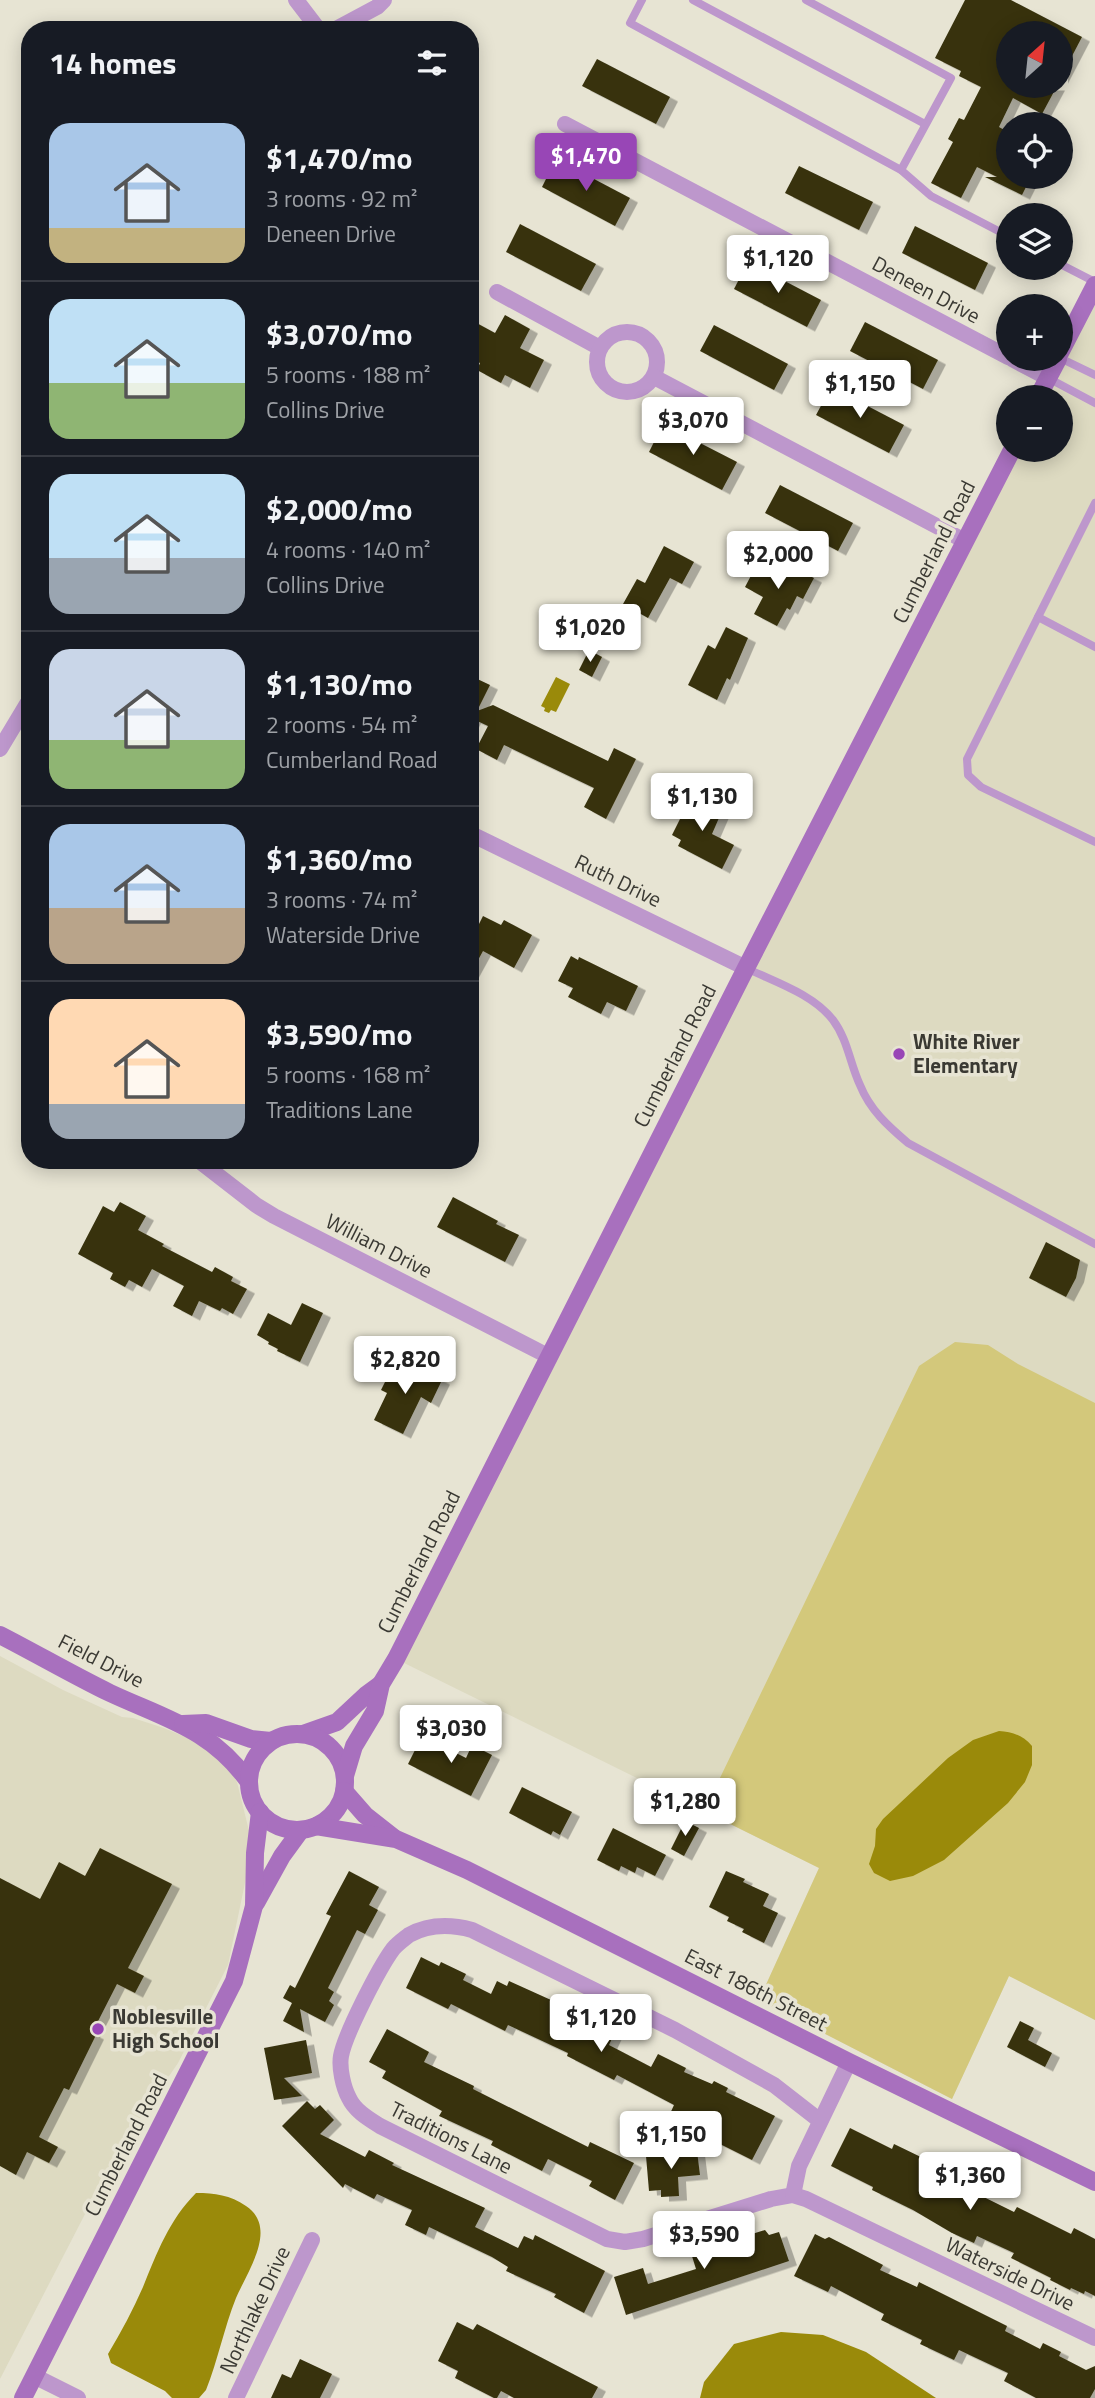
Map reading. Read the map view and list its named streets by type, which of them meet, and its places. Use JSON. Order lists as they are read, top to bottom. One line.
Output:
{"streets":{"street":["Deneen Drive","Cumberland Road","Ruth Drive","William Drive","Field Drive","East 186th Street","Traditions Lane","Waterside Drive","Northlake Drive"]},"crossings":[["Cumberland Road","Ruth Drive"],["Cumberland Road","William Drive"],["Cumberland Road","East 186th Street"],["Traditions Lane","Waterside Drive"]],"places":["White River Elementary","Noblesville High School"],"north":"top right","page":{"map_buttons":["+","−"],"heading":"14 homes","list":[{"name":"$1,470/mo","note":"3 rooms · 92 m² · Deneen Drive"},{"name":"$3,070/mo","note":"5 rooms · 188 m² · Collins Drive"},{"name":"$2,000/mo","note":"4 rooms · 140 m² · Collins Drive"},{"name":"$1,130/mo","note":"2 rooms · 54 m² · Cumberland Road"},{"name":"$1,360/mo","note":"3 rooms · 74 m² · Waterside Drive"},{"name":"$3,590/mo","note":"5 rooms · 168 m² · Traditions Lane"}],"price":["$1,470","$1,120","$1,150","$3,070","$2,000","$1,020","$1,130","$2,820","$3,030","$1,280","$1,120","$1,150","$1,360","$3,590"]}}
